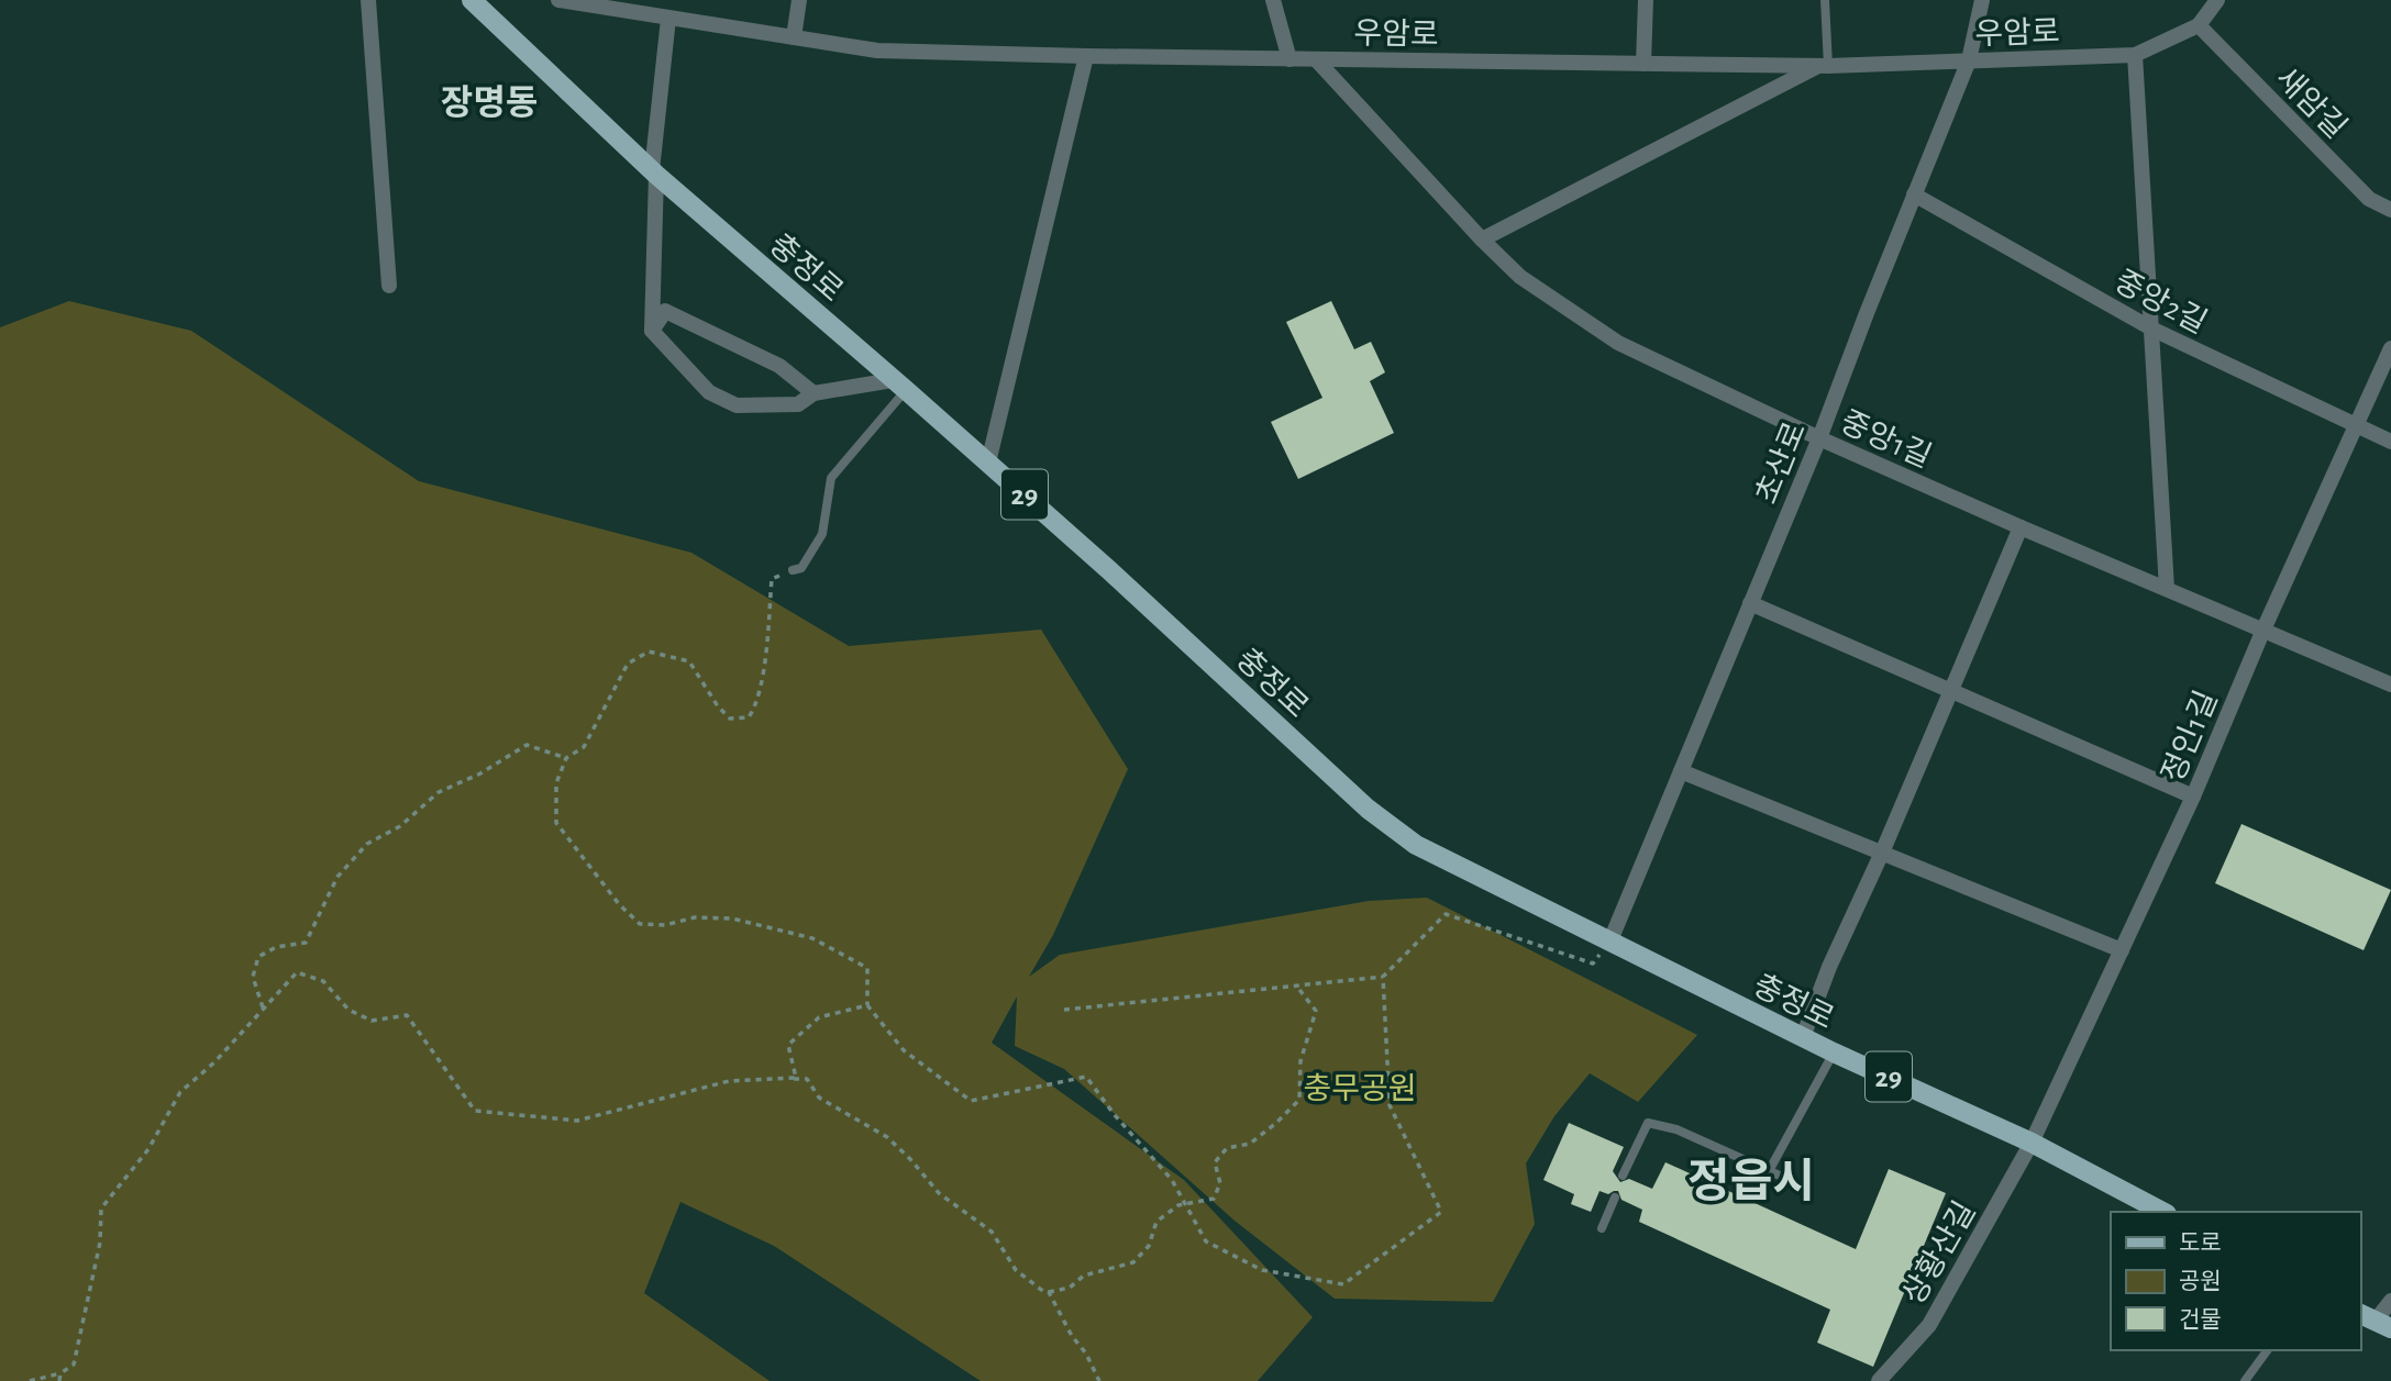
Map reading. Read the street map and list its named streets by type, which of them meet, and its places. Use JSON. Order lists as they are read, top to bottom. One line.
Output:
{"streets":{"main road":["충정로","29"],"street":["우암로","새암길","중앙2길","중앙1길","초산로","정인1길","상황산길"]},"crossings":[["우암로","새암길"],["우암로","중앙1길"],["우암로","초산로"],["충정로","초산로"],["충정로","정인1길"],["충정로","상황산길"],["중앙2길","초산로"],["중앙2길","정인1길"],["중앙1길","초산로"],["중앙1길","정인1길"],["정인1길","상황산길"]],"districts":["장명동","정읍시"],"parks":["충무공원"],"legend":["도로","공원","건물"]}
